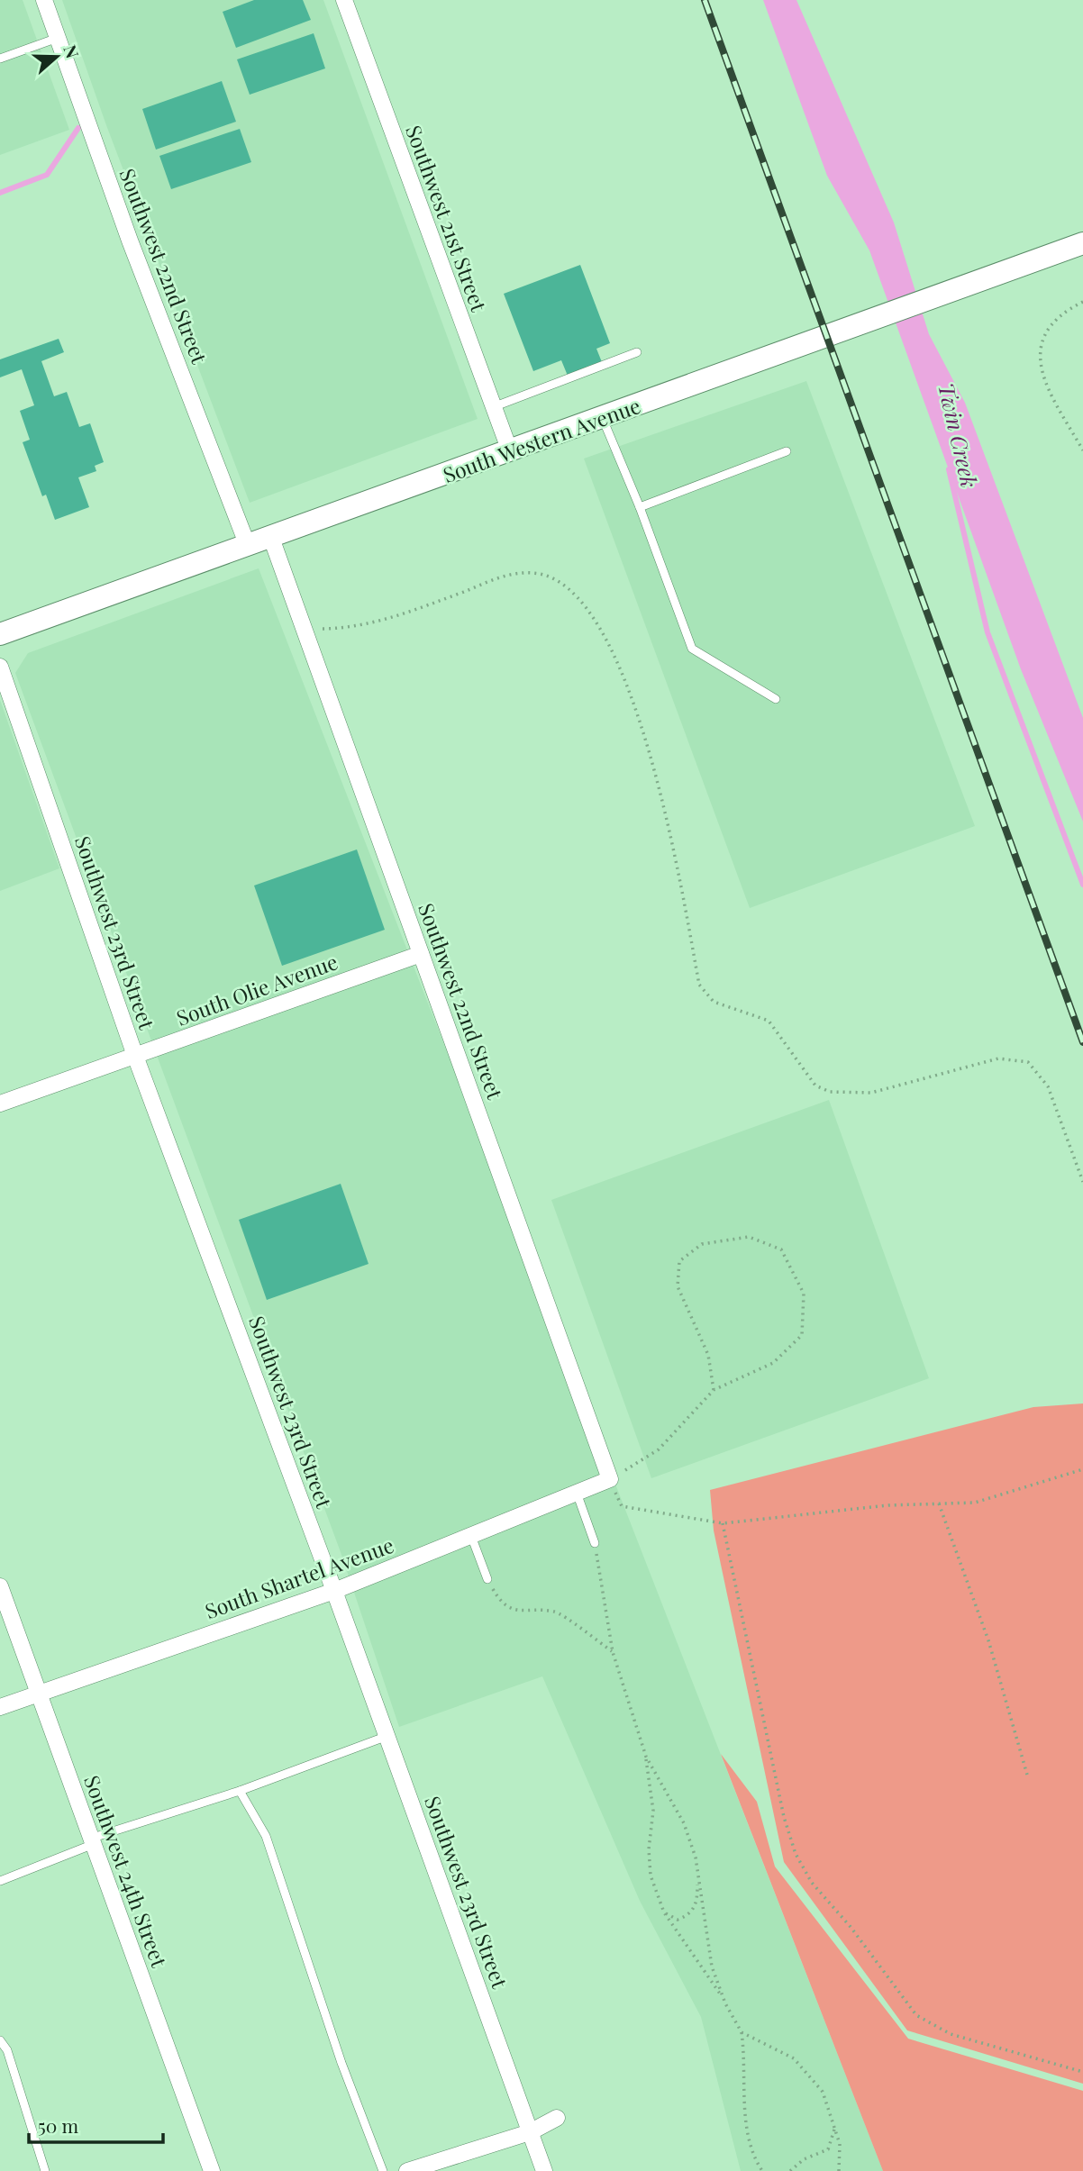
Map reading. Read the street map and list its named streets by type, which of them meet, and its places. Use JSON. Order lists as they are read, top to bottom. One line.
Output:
{"streets":{"main road":["South Western Avenue"],"street":["Southwest 21st Street","Southwest 22nd Street","Southwest 23rd Street","South Olie Avenue","South Shartel Avenue","Southwest 24th Street"]},"crossings":[["Southwest 21st Street","South Western Avenue"],["Southwest 22nd Street","South Western Avenue"],["Southwest 22nd Street","South Olie Avenue"],["Southwest 22nd Street","South Shartel Avenue"],["Southwest 23rd Street","South Olie Avenue"],["Southwest 23rd Street","South Shartel Avenue"],["South Shartel Avenue","Southwest 24th Street"]],"water":["Twin Creek"],"scale_bar":"50 m","north":"right"}
